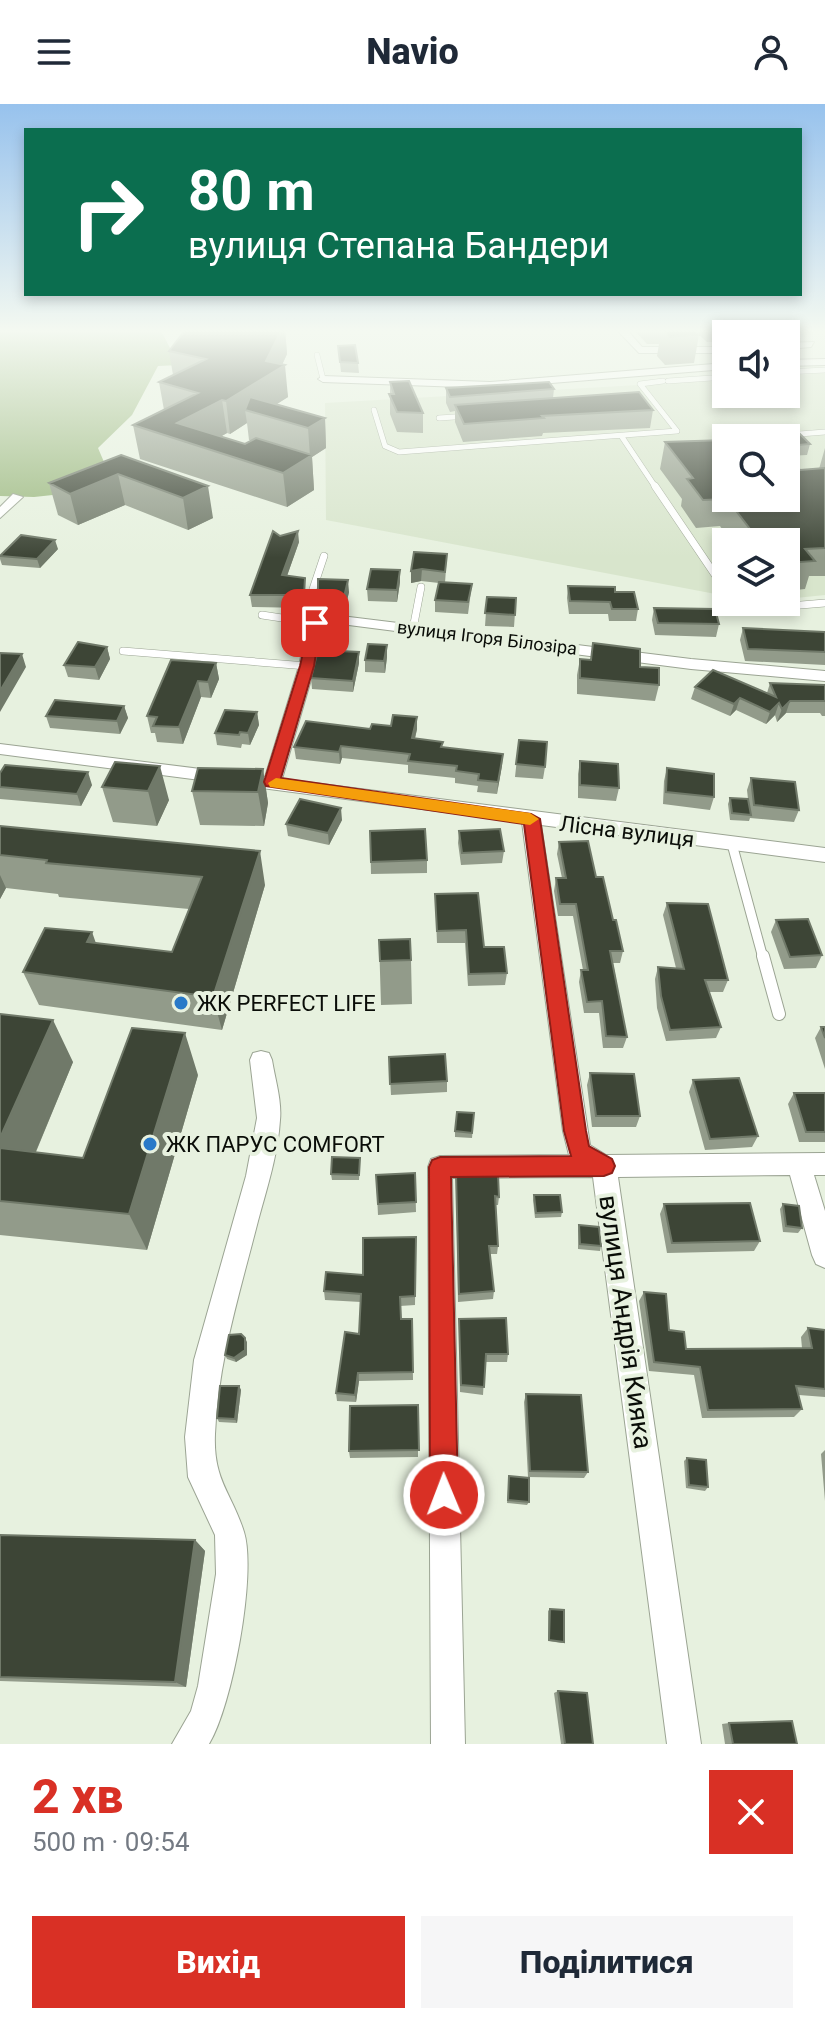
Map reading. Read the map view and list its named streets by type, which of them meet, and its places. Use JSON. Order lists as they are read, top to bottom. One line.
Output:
{"streets":{"street":["вулиця Ігоря Білозіра","Лісна вулиця","вулиця Андрія Кияка"]},"crossings":[["Лісна вулиця","вулиця Андрія Кияка"]],"places":["ЖК PERFECT LIFE","ЖК ПАРУС COMFORT"],"page":{"header":"Navio","turn":["80 m","вулиця Степана Бандери"],"heading":["2 хв","500 m · 09:54"],"buttons":["Вихід","Поділитися"]}}
